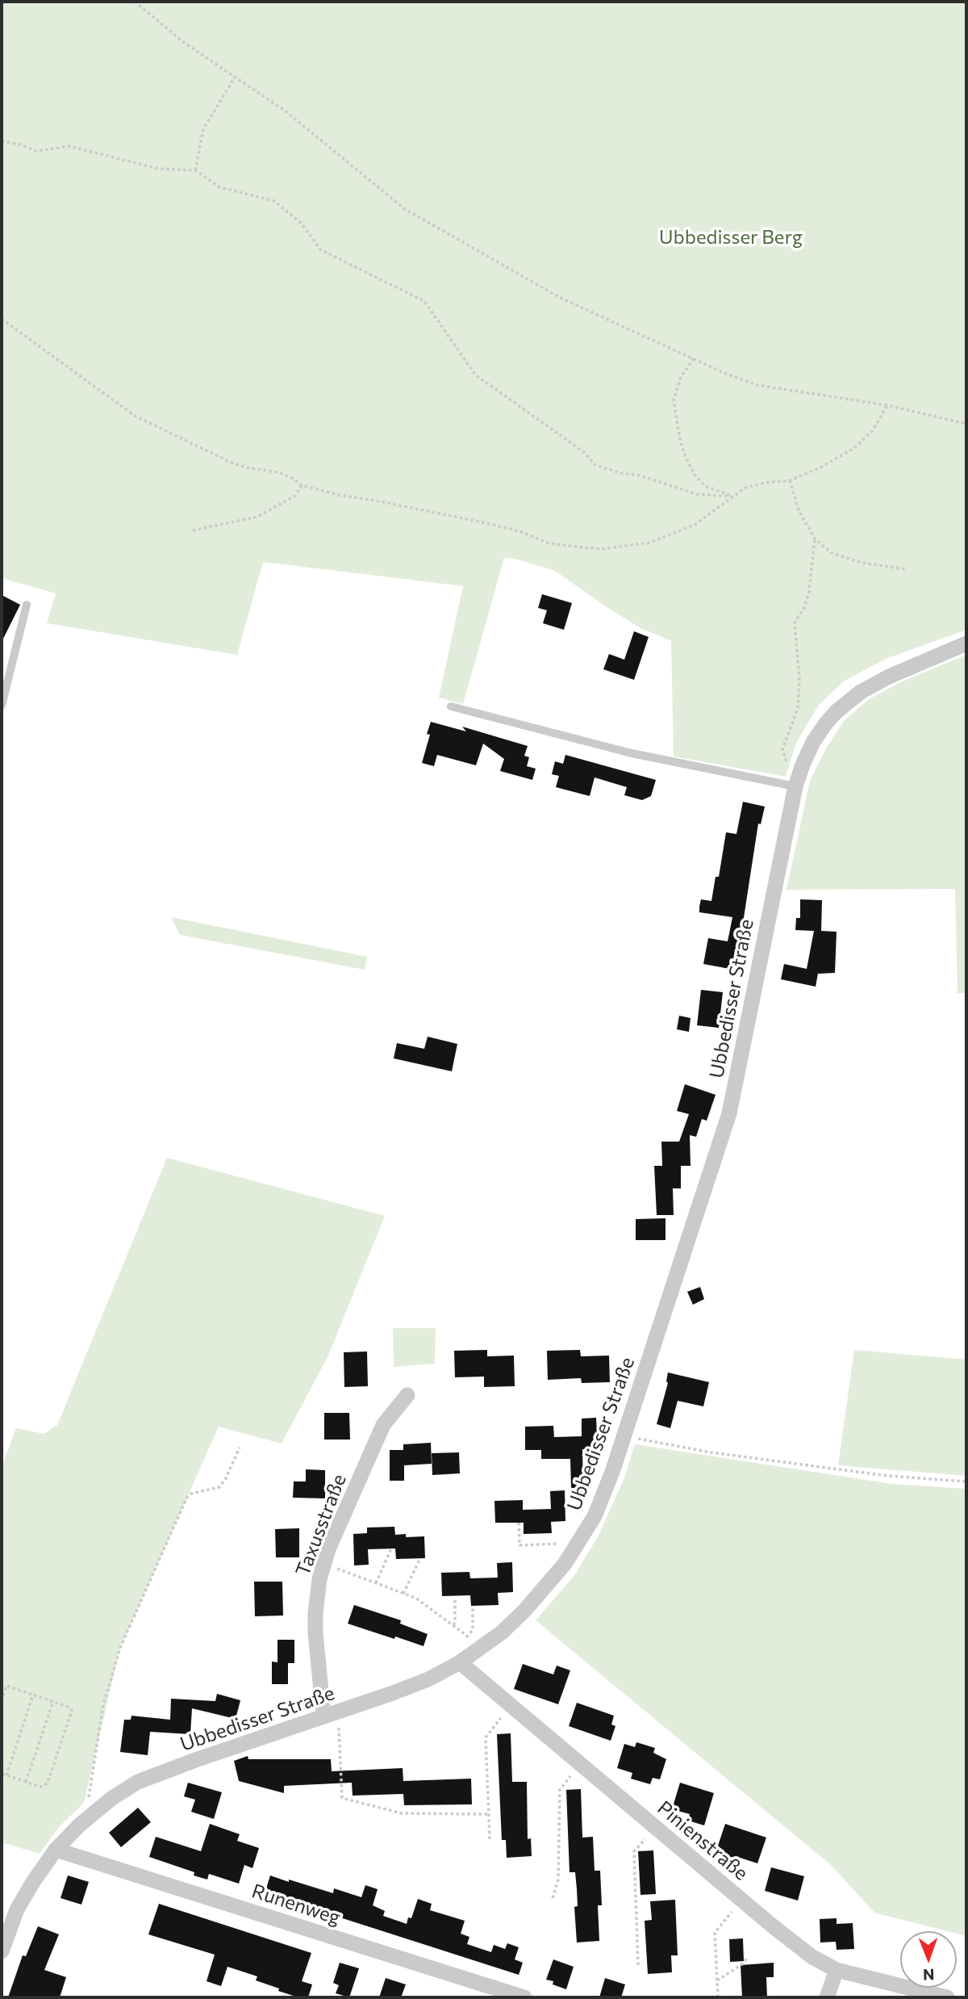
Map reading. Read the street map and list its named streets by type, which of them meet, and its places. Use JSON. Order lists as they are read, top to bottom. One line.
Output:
{"streets":{"street":["Ubbedisser Straße","Taxusstraße","Pinienstraße","Runenweg"]},"crossings":[["Ubbedisser Straße","Taxusstraße"],["Ubbedisser Straße","Pinienstraße"],["Ubbedisser Straße","Runenweg"]],"parks":["Ubbedisser Berg"],"north":"bottom"}
